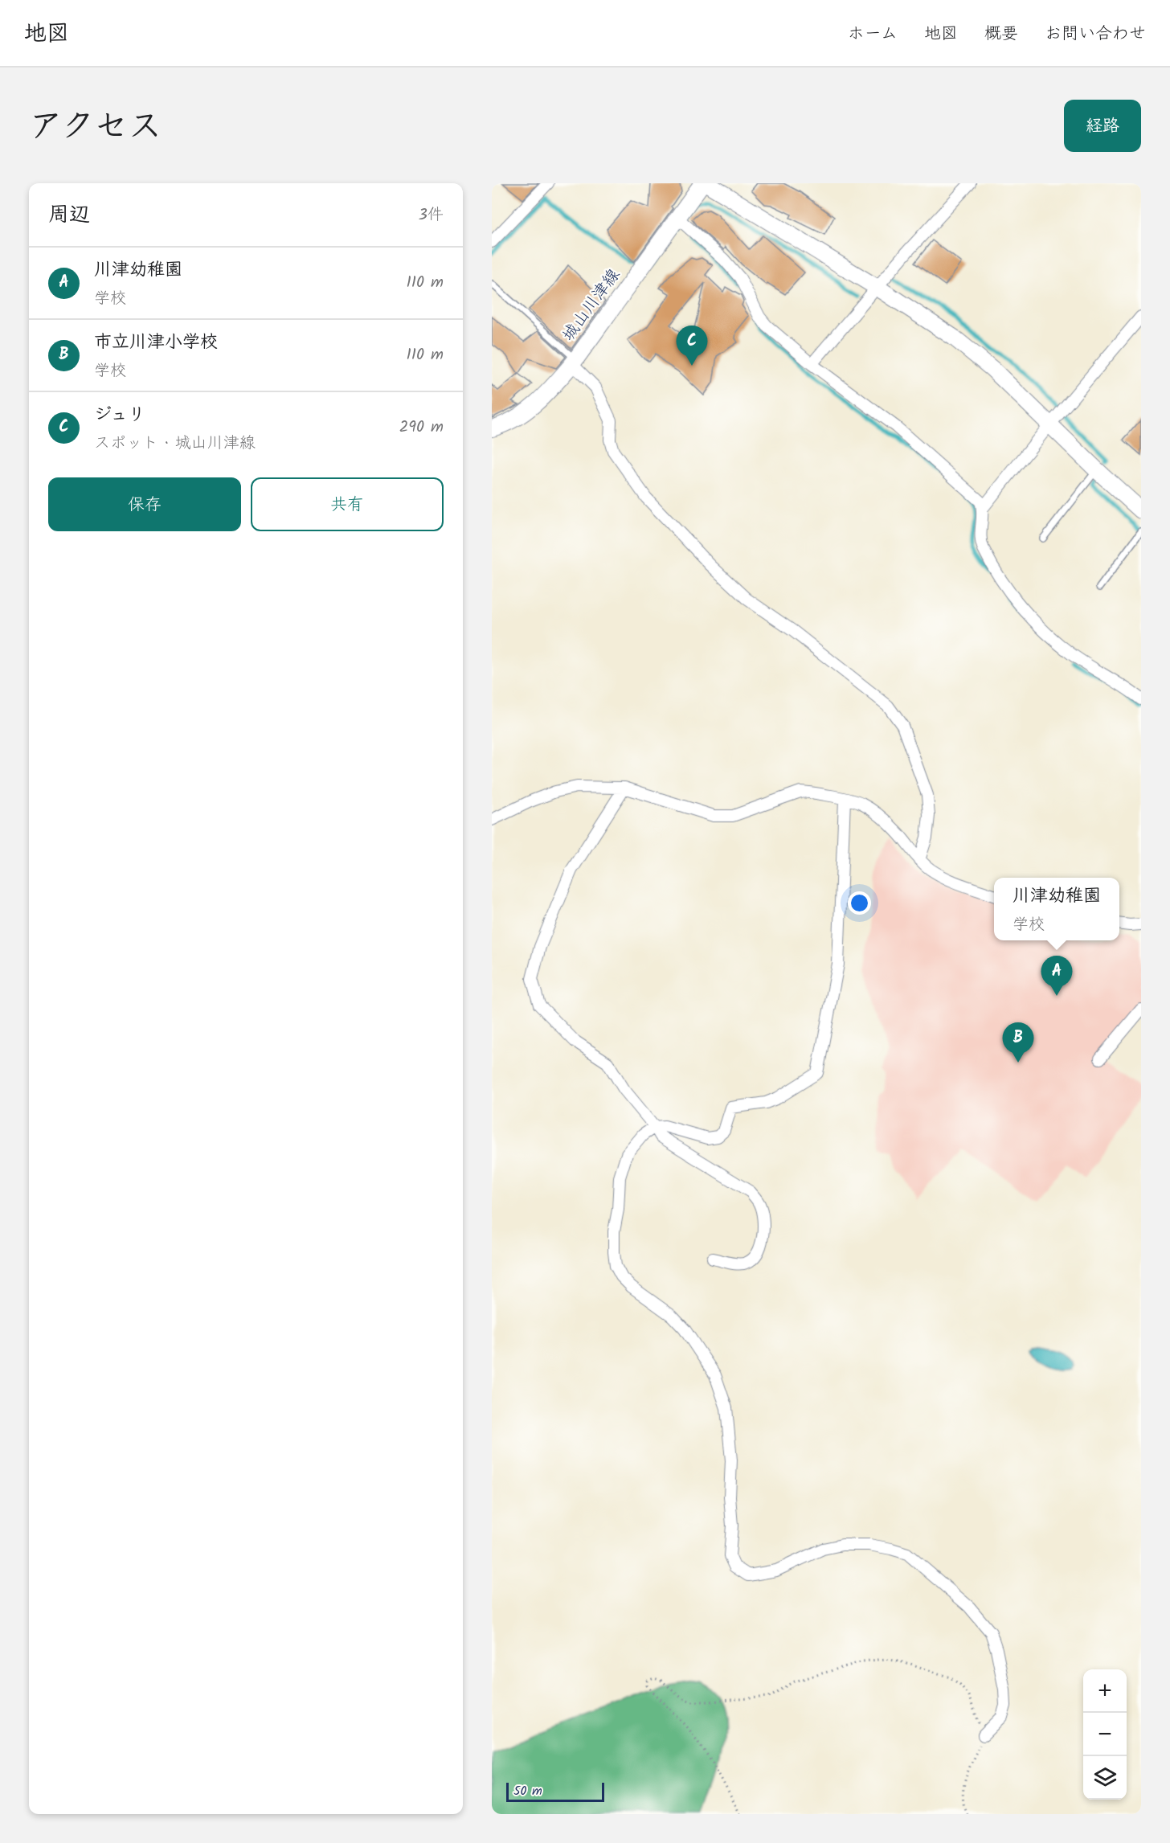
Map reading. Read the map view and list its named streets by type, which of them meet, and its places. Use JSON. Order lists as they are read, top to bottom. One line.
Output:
{"streets":{"street":["城山川津線"]},"scale_bar":"50 m","page":{"header":"地図","nav":["ホーム","地図","概要","お問い合わせ"],"title":"アクセス","buttons":["経路",["保存","共有"]],"heading":["周辺","3件"],"list":[{"mark":"A","name":"川津幼稚園","note":"学校","value":"110 m"},{"mark":"B","name":"市立川津小学校","note":"学校","value":"110 m"},{"mark":"C","name":"ジュリ","note":"スポット · 城山川津線","value":"290 m"}],"pins":["C","A","B"],"popup":["川津幼稚園","学校"],"map_buttons":["+","−"],"scale":"50 m"}}
